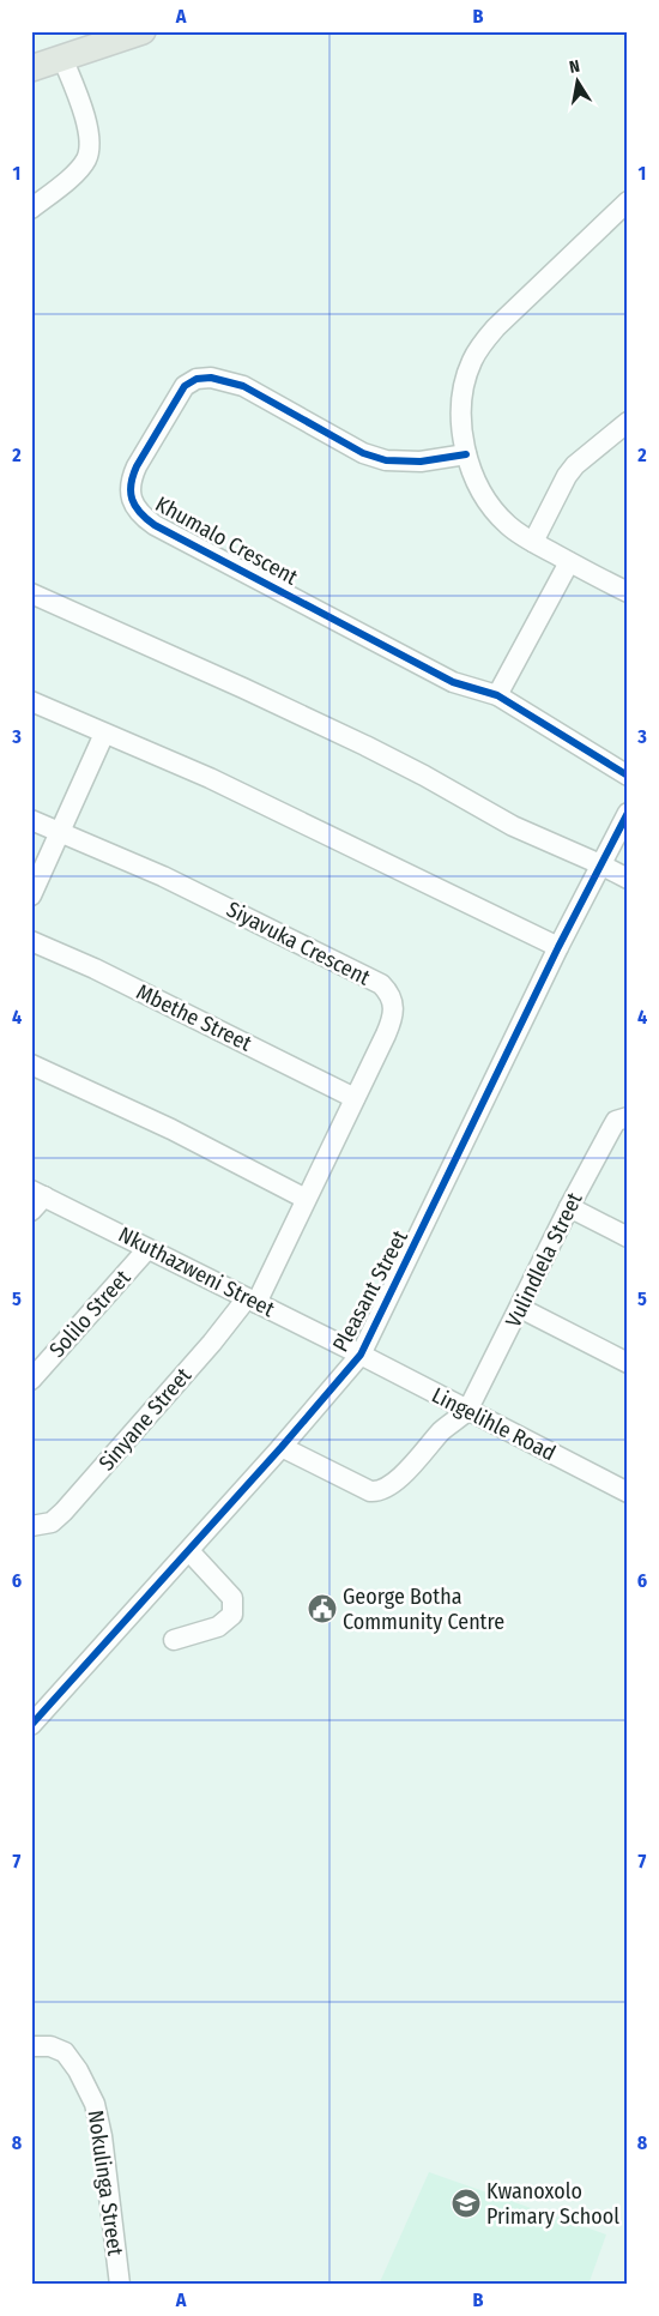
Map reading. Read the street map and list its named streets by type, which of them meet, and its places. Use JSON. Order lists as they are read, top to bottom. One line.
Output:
{"streets":{"street":["Khumalo Crescent","Siyavuka Crescent","Mbethe Street","Vulindlela Street","Nkuthazweni Street","Pleasant Street","Solilo Street","Sinyane Street","Lingelihle Road","Nokulinga Street"]},"crossings":[["Siyavuka Crescent","Mbethe Street"],["Siyavuka Crescent","Nkuthazweni Street"],["Siyavuka Crescent","Sinyane Street"],["Vulindlela Street","Lingelihle Road"],["Nkuthazweni Street","Pleasant Street"],["Nkuthazweni Street","Solilo Street"],["Nkuthazweni Street","Sinyane Street"],["Nkuthazweni Street","Lingelihle Road"],["Pleasant Street","Lingelihle Road"]],"places":{"public building":["George Botha Community Centre"],"school or university":["Kwanoxolo Primary School"]},"north":"top","grid":{"columns":["A","B"],"rows":["1","2","3","4","5","6","7","8"]}}
